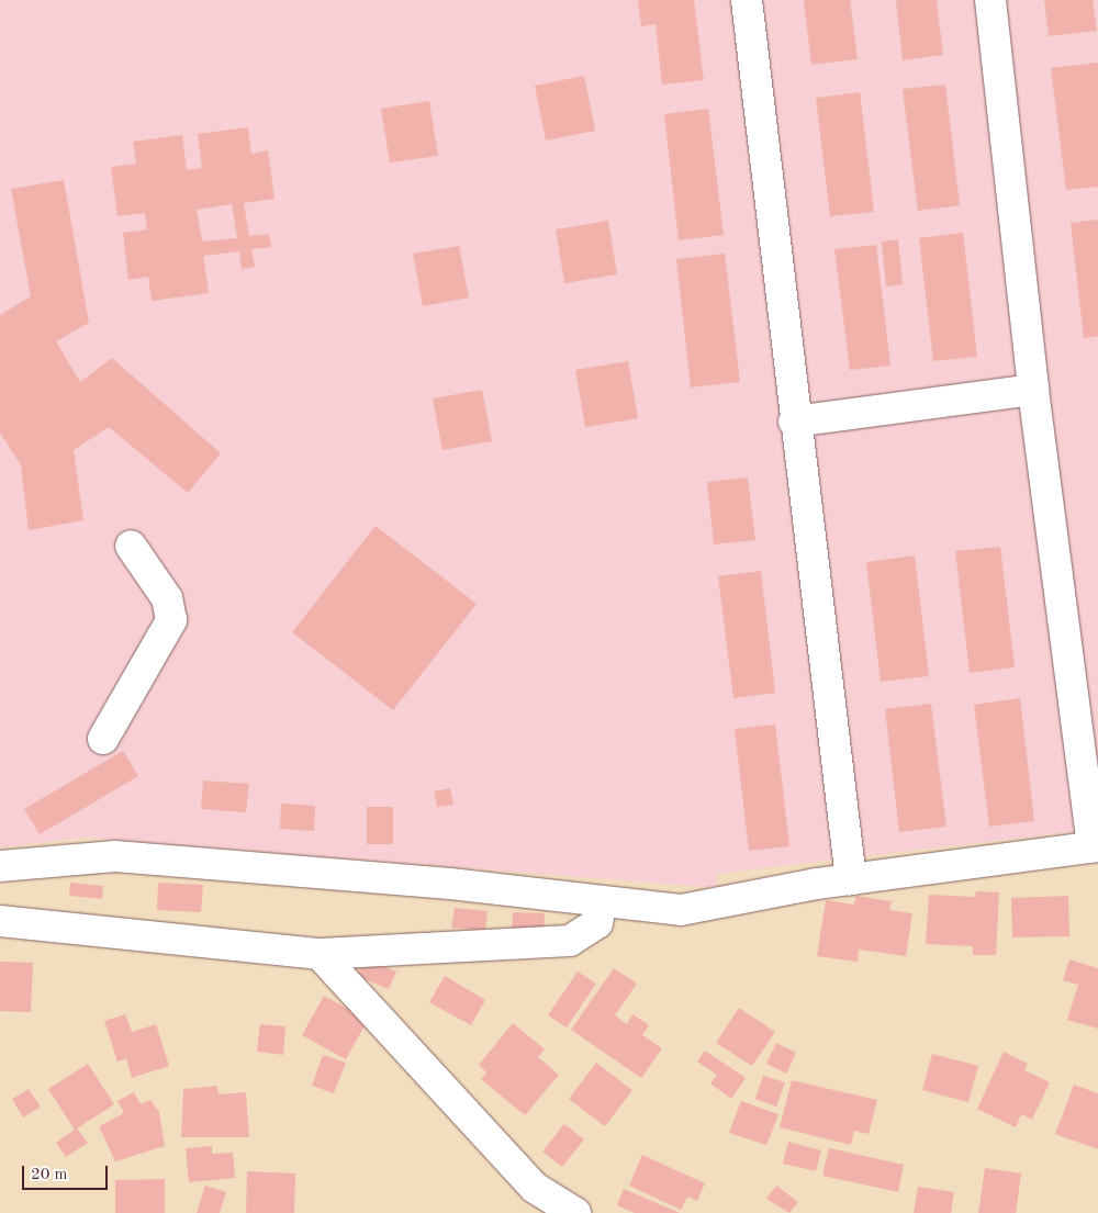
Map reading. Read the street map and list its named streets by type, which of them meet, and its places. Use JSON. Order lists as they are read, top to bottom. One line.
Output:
{"scale_bar":"20 m"}
